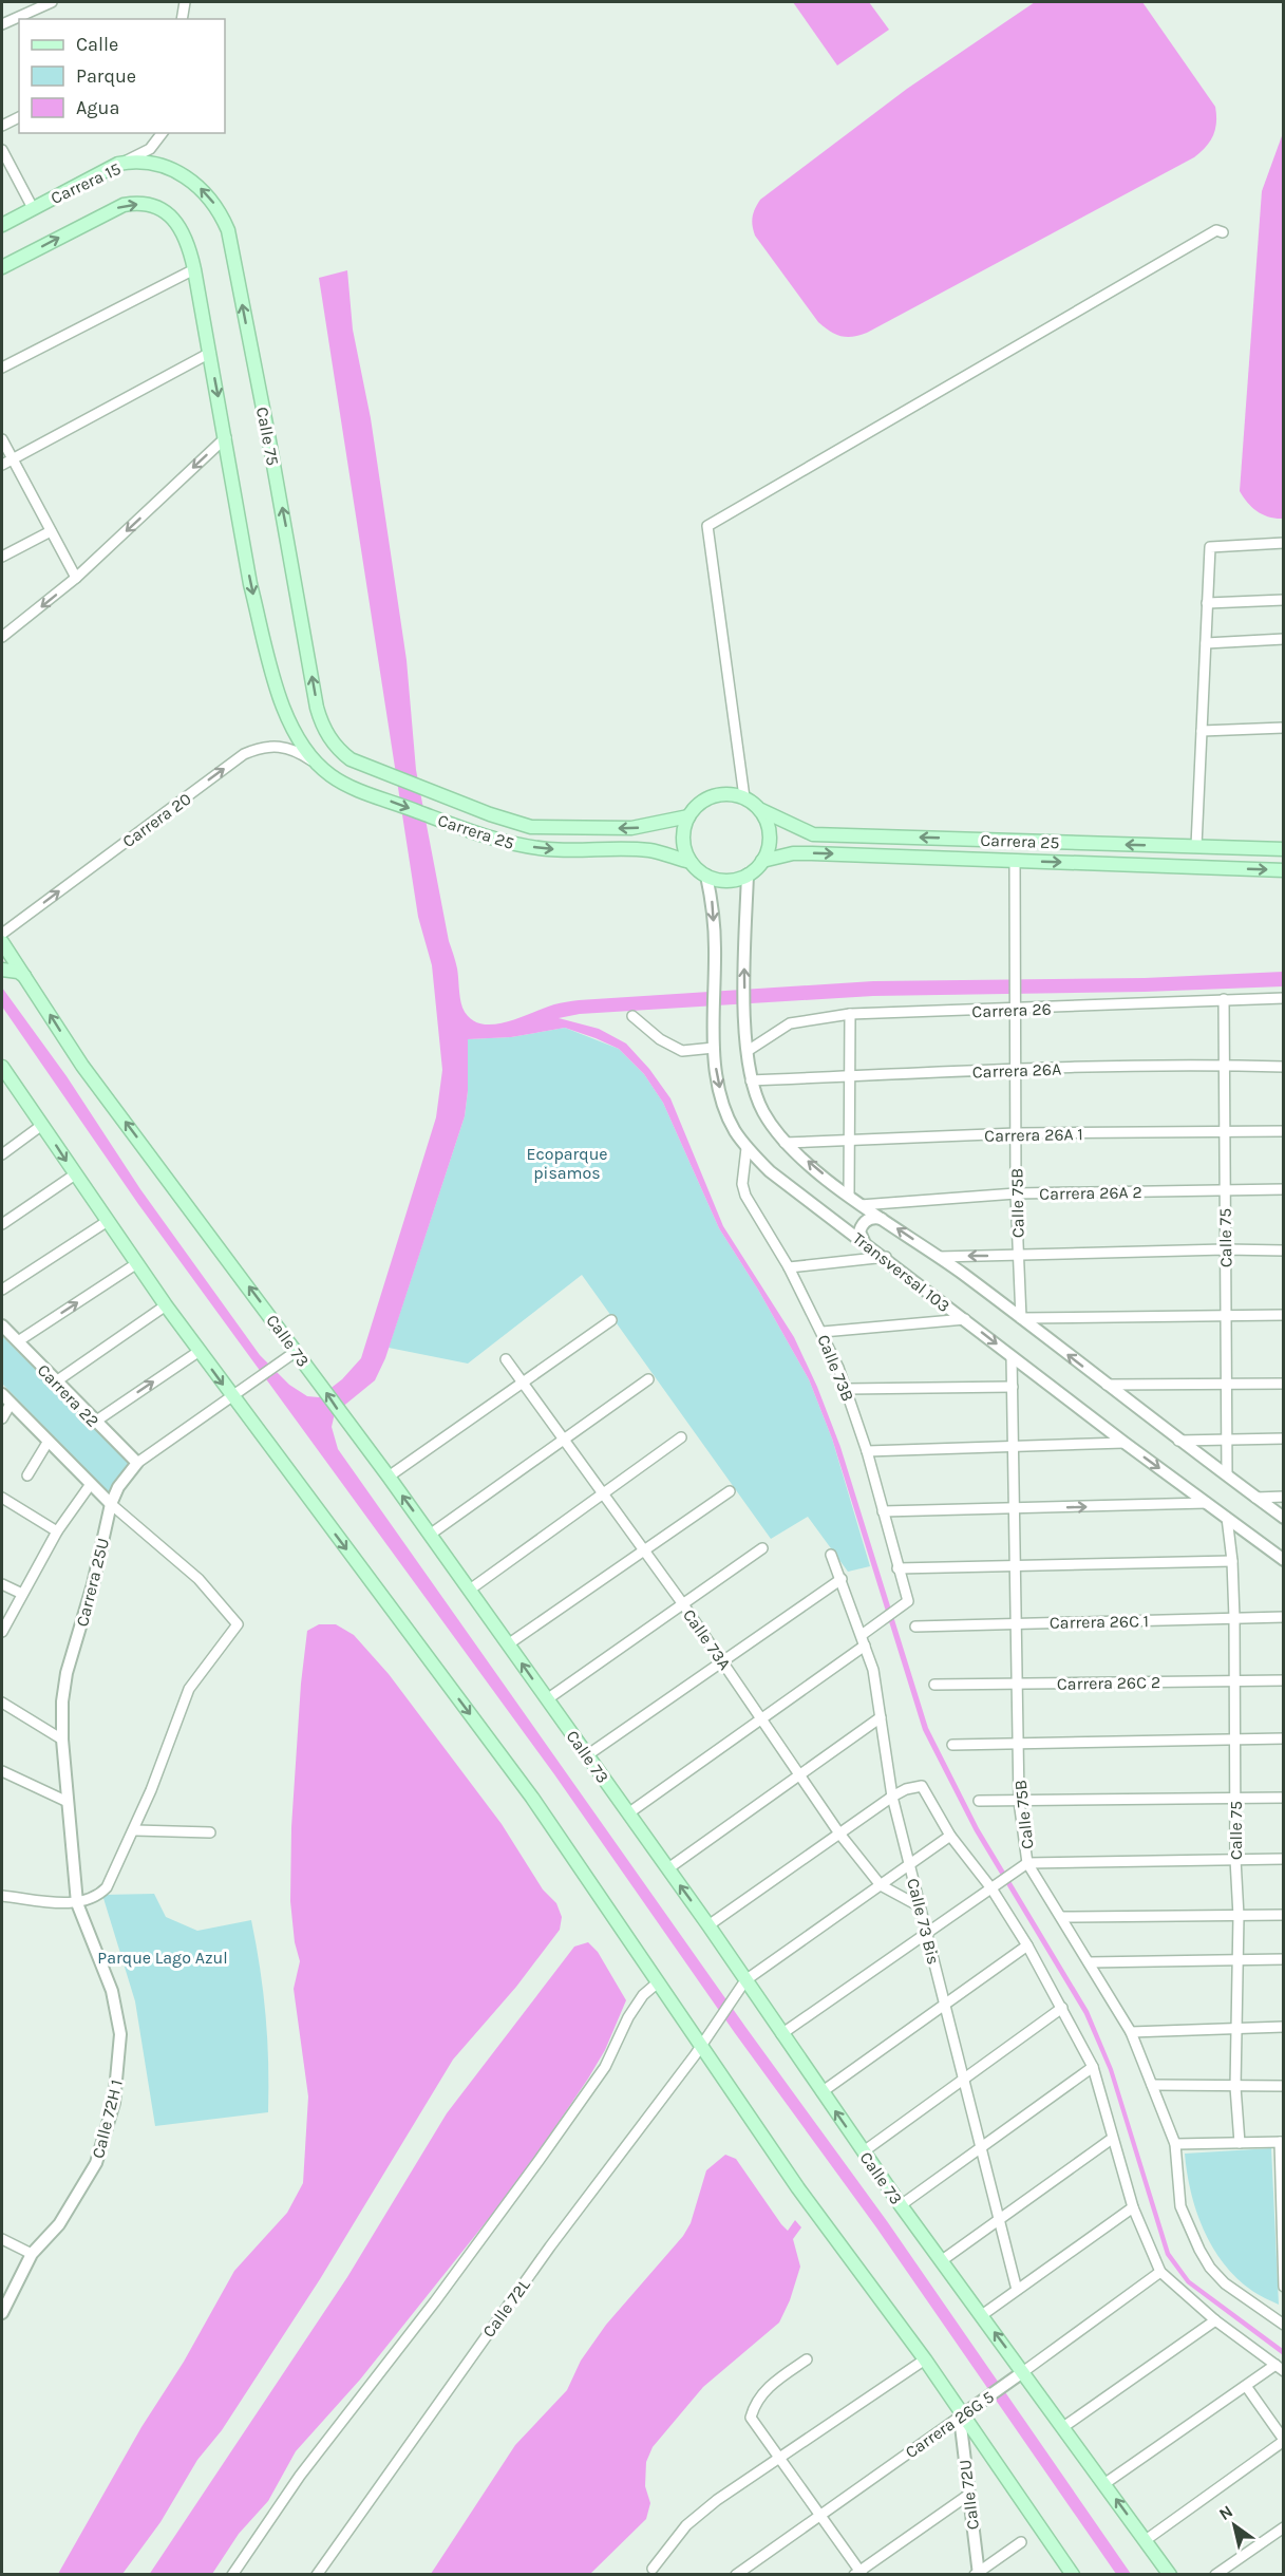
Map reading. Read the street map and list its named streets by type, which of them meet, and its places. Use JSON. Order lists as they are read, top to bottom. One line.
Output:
{"streets":{"main road":["Carrera 15","Calle 75","Carrera 25","Calle 73"],"street":["Carrera 20","Carrera 26","Carrera 26A","Carrera 26A 1","Carrera 26A 2","Calle 75B","Transversal 103","Calle 73B","Carrera 22","Carrera 25U","Carrera 26C 1","Calle 73A","Carrera 26C 2","Calle 73 Bis","Calle 72H 1","Calle 72L","Carrera 26G 5","Calle 72U"]},"crossings":[["Carrera 15","Calle 75"],["Calle 75","Carrera 25"],["Calle 75","Carrera 26"],["Calle 75","Carrera 26A"],["Calle 75","Carrera 26A 1"],["Calle 75","Carrera 26A 2"],["Calle 75","Transversal 103"],["Calle 75","Carrera 26C 1"],["Calle 75","Carrera 26C 2"],["Carrera 20","Carrera 25"],["Carrera 25","Calle 75B"],["Carrera 25","Transversal 103"],["Carrera 26","Calle 75B"],["Carrera 26","Transversal 103"],["Carrera 26A","Calle 75B"],["Carrera 26A","Transversal 103"],["Carrera 26A 1","Calle 75B"],["Carrera 26A 1","Transversal 103"],["Carrera 26A 2","Calle 75B"],["Carrera 26A 2","Transversal 103"],["Calle 75B","Transversal 103"],["Calle 75B","Carrera 26C 1"],["Calle 75B","Carrera 26C 2"],["Transversal 103","Calle 73B"],["Calle 73","Carrera 25U"],["Calle 73","Calle 72L"],["Calle 73","Carrera 26G 5"],["Calle 73B","Calle 73 Bis"],["Carrera 22","Carrera 25U"],["Carrera 25U","Calle 72H 1"],["Calle 73A","Calle 73 Bis"],["Carrera 26G 5","Calle 72U"]],"one_way":["Carrera 20"],"parks":["Ecoparque pisamos","Parque Lago Azul"],"legend":["Calle","Parque","Agua"],"north":"top left"}
